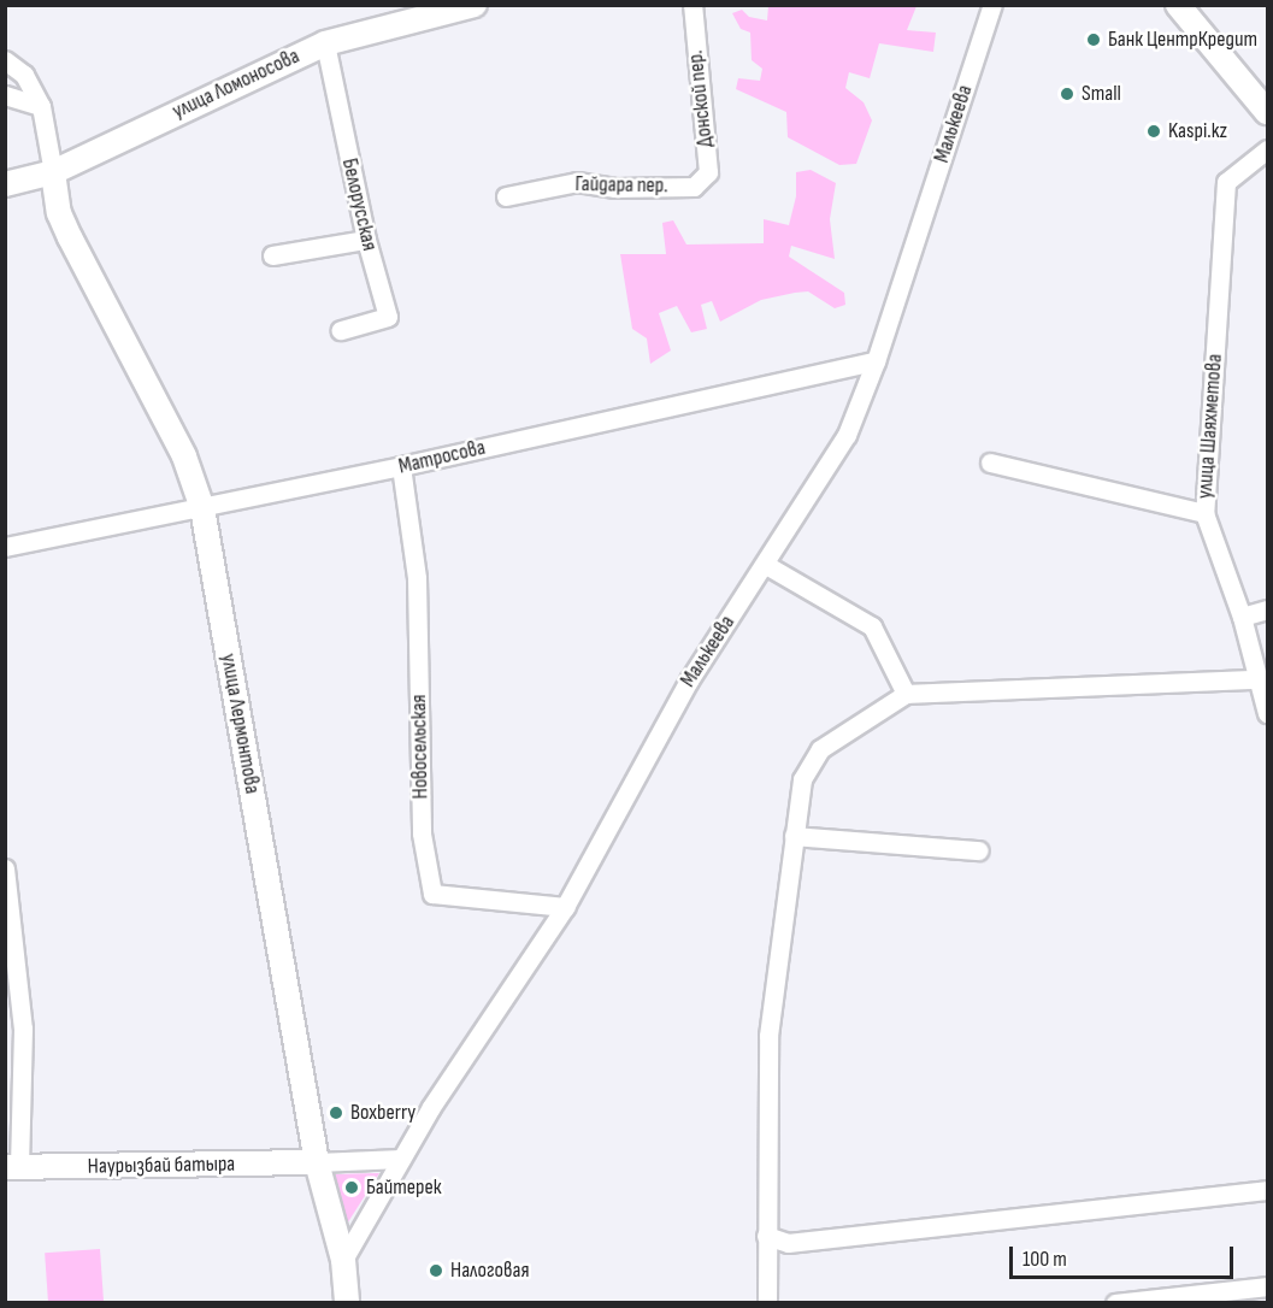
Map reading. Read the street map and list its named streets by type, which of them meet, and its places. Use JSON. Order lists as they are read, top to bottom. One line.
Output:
{"streets":{"main road":["улица Ломоносова","улица Лермонтова","Наурызбай батыра"],"street":["Донской пер.","Малькеева","Гайдара пер.","Белорусская","улица Шаяхметова","Матросова","Новосельская"]},"crossings":[["улица Ломоносова","Белорусская"],["улица Ломоносова","улица Лермонтова"],["Донской пер.","Гайдара пер."],["Малькеева","Матросова"],["Малькеева","улица Лермонтова"],["Малькеева","Новосельская"],["Матросова","улица Лермонтова"],["Матросова","Новосельская"],["улица Лермонтова","Наурызбай батыра"]],"places":["Банк ЦентрКредит","Small","Kaspi.kz","Boxberry","Байтерек","Налоговая"],"scale_bar":"100 m"}
